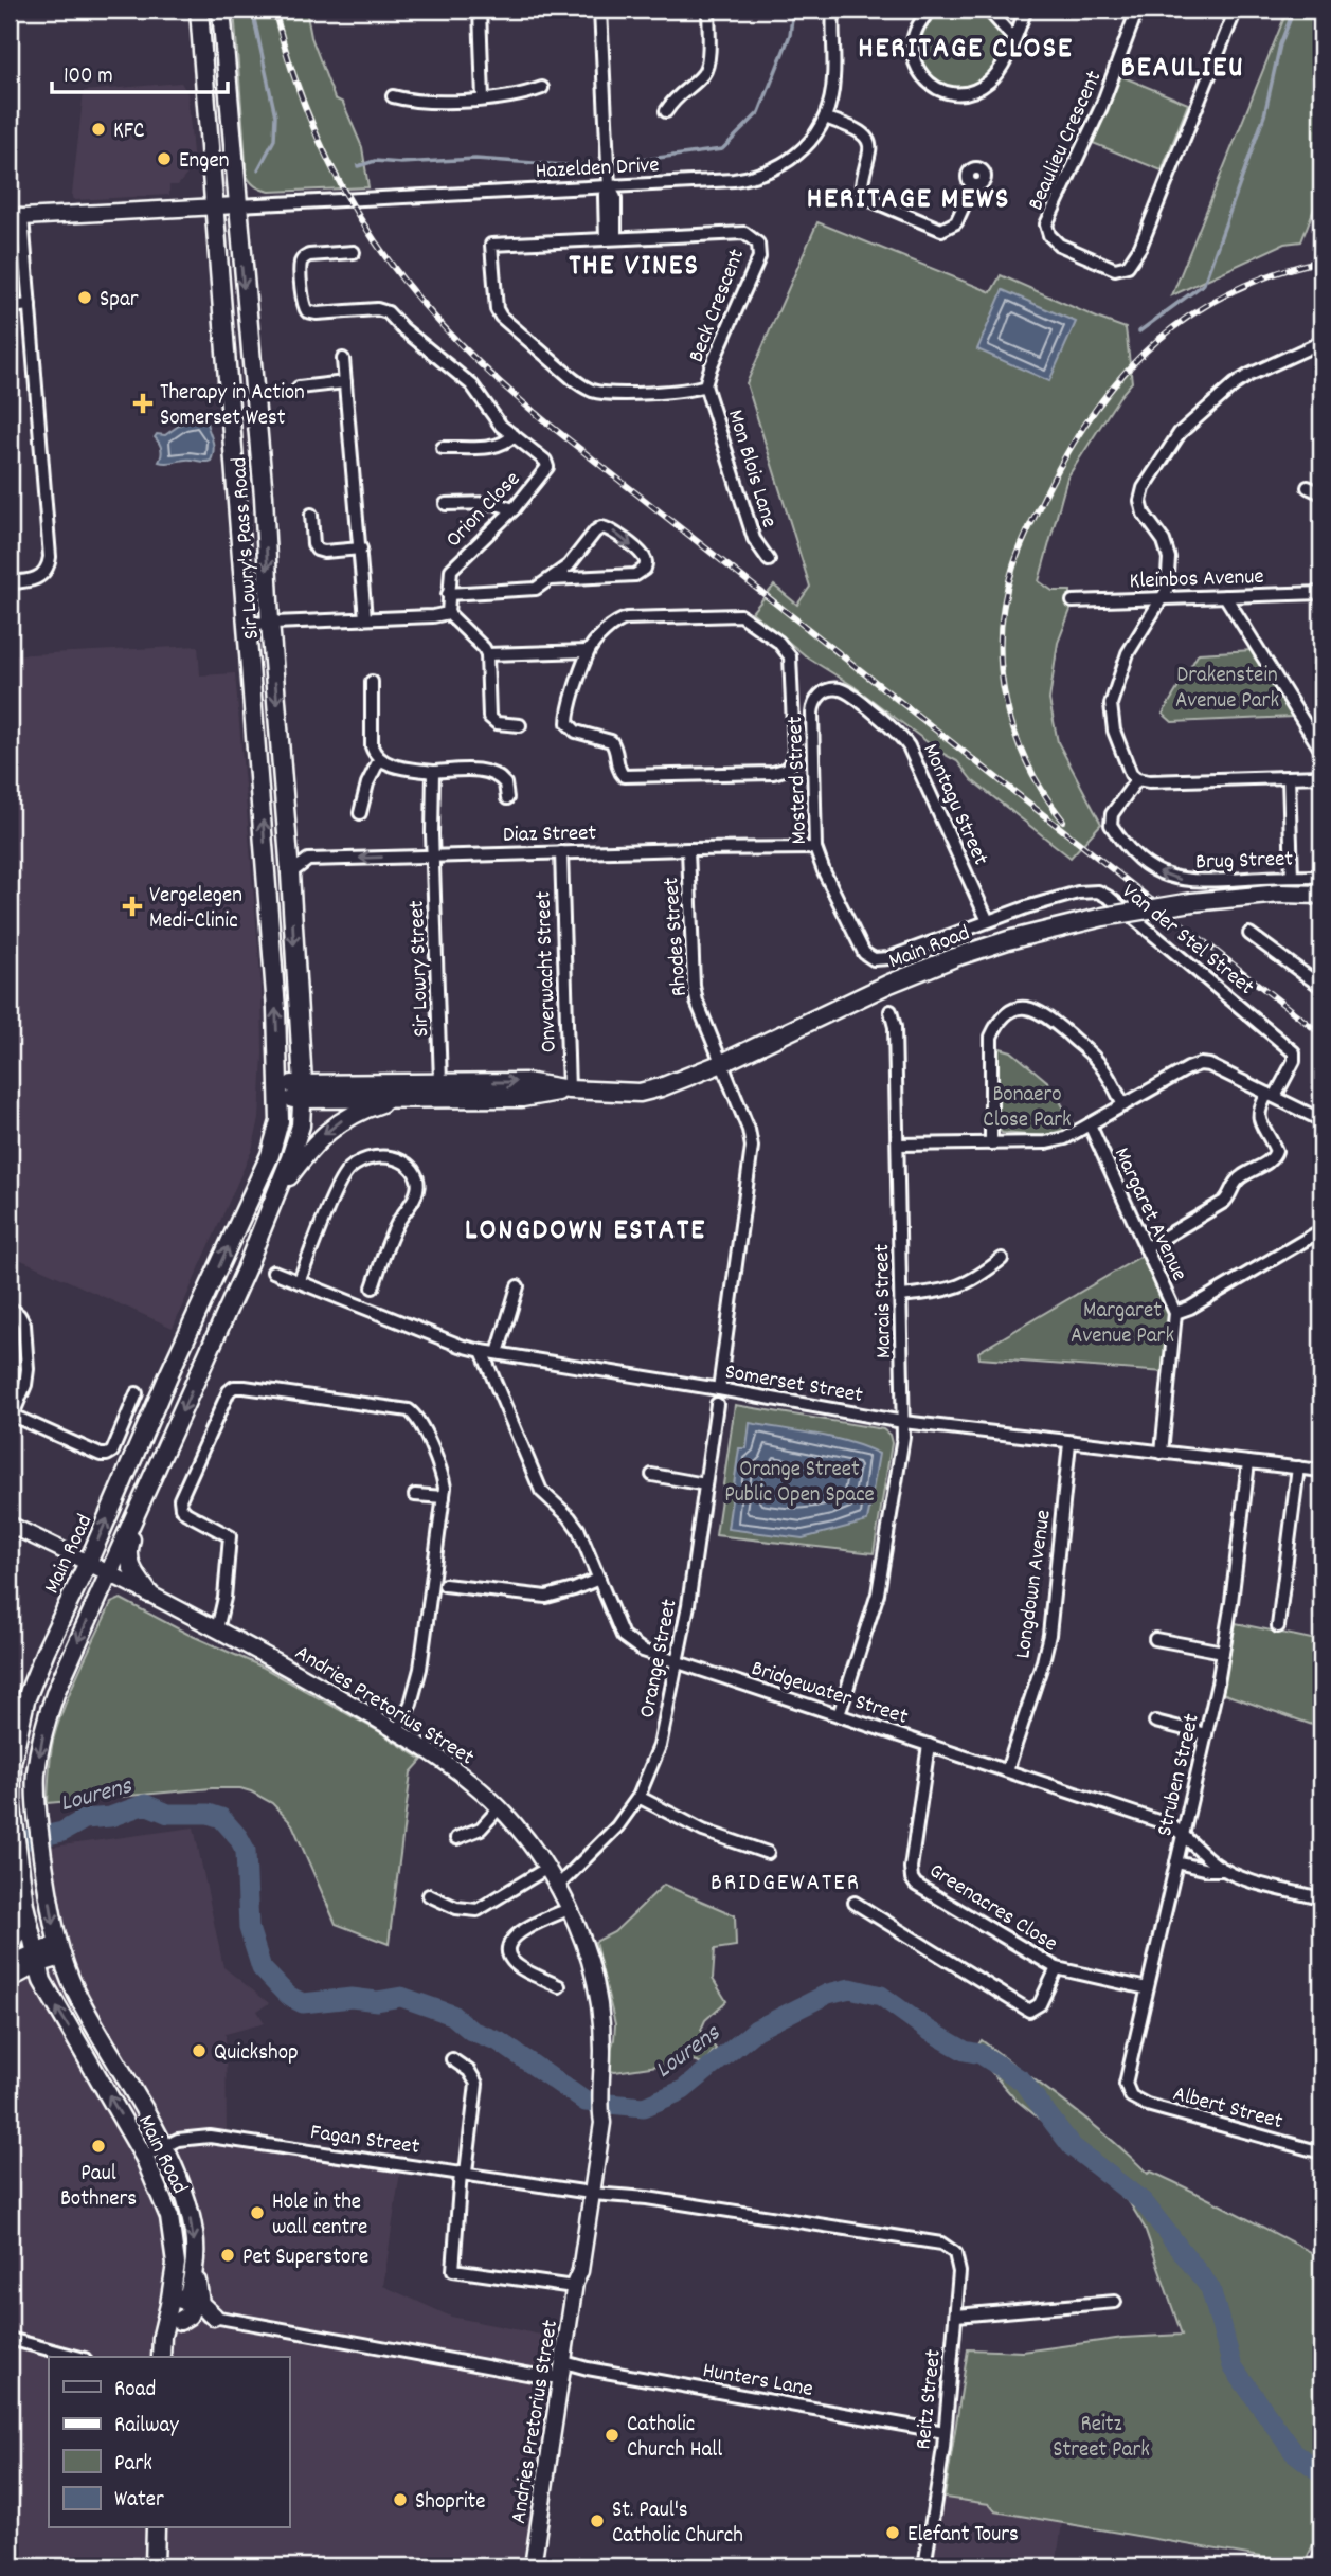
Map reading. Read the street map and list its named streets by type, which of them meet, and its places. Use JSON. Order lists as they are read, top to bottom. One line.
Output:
{"streets":{"main road":["Sir Lowry's Pass Road","Main Road"],"street":["Beaulieu Crescent","Hazelden Drive","Beck Crescent","Mon Blois Lane","Orion Close","Kleinbos Avenue","Mosterd Street","Montagu Street","Diaz Street","Brug Street","Rhodes Street","Van der Stel Street","Sir Lowry Street","Onverwacht Street","Margaret Avenue","Marais Street","Somerset Street","Longdown Avenue","Orange Street","Bridgewater Street","Andries Pretorius Street","Struben Street","Greenacres Close","Albert Street","Fagan Street","Hunters Lane","Reitz Street"]},"crossings":[["Hazelden Drive","Sir Lowry's Pass Road"],["Beck Crescent","Mon Blois Lane"],["Sir Lowry's Pass Road","Diaz Street"],["Sir Lowry's Pass Road","Main Road"],["Mosterd Street","Montagu Street"],["Mosterd Street","Diaz Street"],["Mosterd Street","Van der Stel Street"],["Montagu Street","Van der Stel Street"],["Diaz Street","Rhodes Street"],["Diaz Street","Sir Lowry Street"],["Diaz Street","Onverwacht Street"],["Rhodes Street","Main Road"],["Main Road","Sir Lowry Street"],["Main Road","Onverwacht Street"],["Main Road","Andries Pretorius Street"],["Main Road","Fagan Street"],["Main Road","Hunters Lane"],["Margaret Avenue","Somerset Street"],["Marais Street","Somerset Street"],["Marais Street","Bridgewater Street"],["Somerset Street","Longdown Avenue"],["Somerset Street","Bridgewater Street"],["Somerset Street","Struben Street"],["Longdown Avenue","Bridgewater Street"],["Orange Street","Bridgewater Street"],["Orange Street","Andries Pretorius Street"],["Bridgewater Street","Struben Street"],["Bridgewater Street","Greenacres Close"],["Andries Pretorius Street","Fagan Street"],["Andries Pretorius Street","Hunters Lane"],["Struben Street","Albert Street"],["Fagan Street","Reitz Street"],["Hunters Lane","Reitz Street"]],"districts":["HERITAGE CLOSE","BEAULIEU","HERITAGE MEWS","THE VINES","LONGDOWN ESTATE","BRIDGEWATER"],"water":["Lourens"],"parks":["Drakenstein Avenue Park","Bonaero Close Park","Margaret Avenue Park","Orange Street Public Open Space","Reitz Street Park"],"places":{"other":["KFC","Engen","Spar","Quickshop","Paul Bothners","Hole in the wall centre","Pet Superstore","Catholic Church Hall","Shoprite","St. Paul's Catholic Church","Elefant Tours"],"health":["Therapy in Action Somerset West","Vergelegen Medi-Clinic"]},"legend":["Road","Railway","Park","Water"],"scale_bar":"100 m"}
